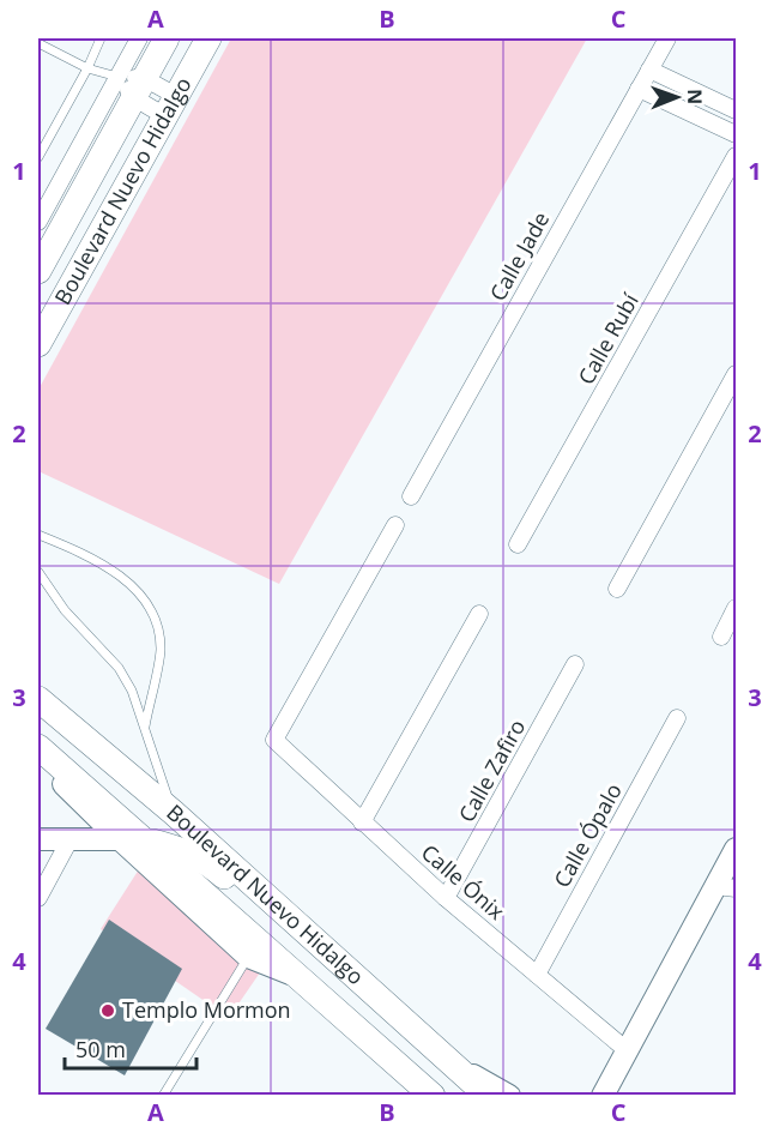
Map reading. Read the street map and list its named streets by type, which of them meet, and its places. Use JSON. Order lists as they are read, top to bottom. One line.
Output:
{"streets":{"main road":["Boulevard Nuevo Hidalgo"],"street":["Calle Jade","Calle Rubí","Calle Zafiro","Calle Ópalo","Calle Ónix"]},"crossings":[["Calle Zafiro","Calle Ónix"],["Calle Ópalo","Calle Ónix"]],"places":["Templo Mormon"],"scale_bar":"50 m","north":"right","grid":{"columns":["A","B","C"],"rows":["1","2","3","4"]}}
